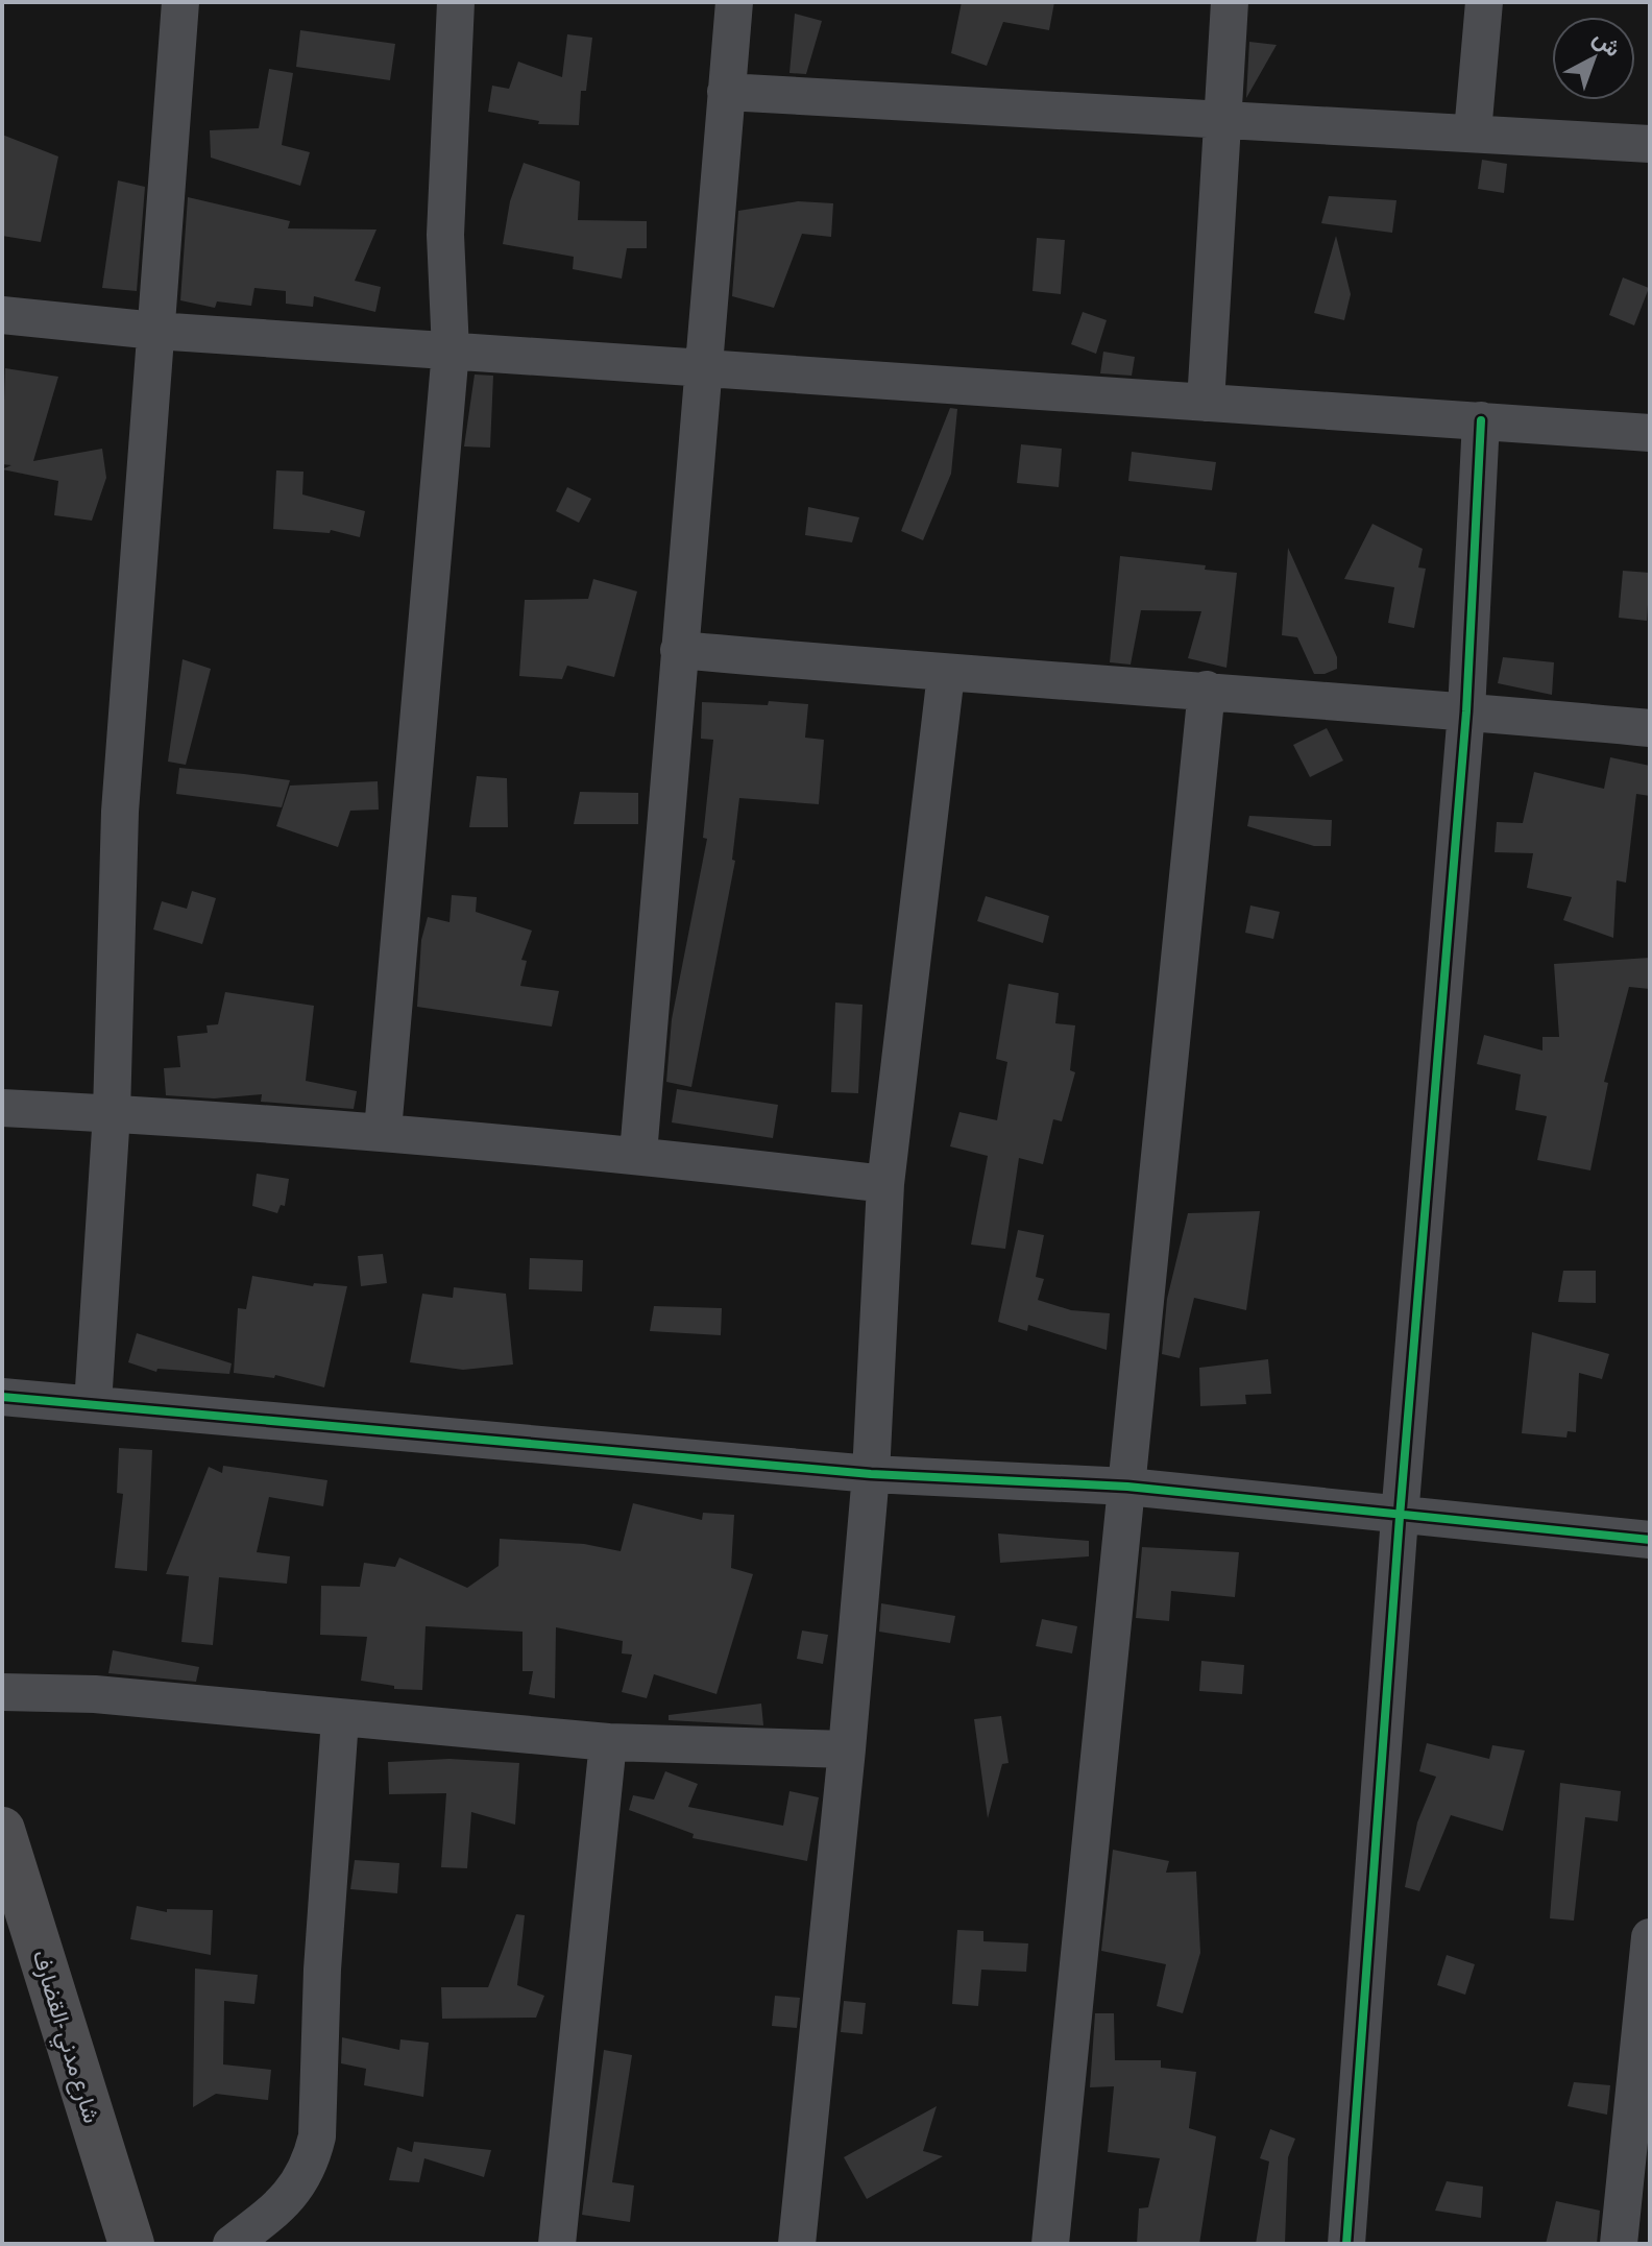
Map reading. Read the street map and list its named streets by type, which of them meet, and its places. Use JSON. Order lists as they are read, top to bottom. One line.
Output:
{"streets":{"highway":["شارع مدني -القضارف"]},"north":"top right"}
